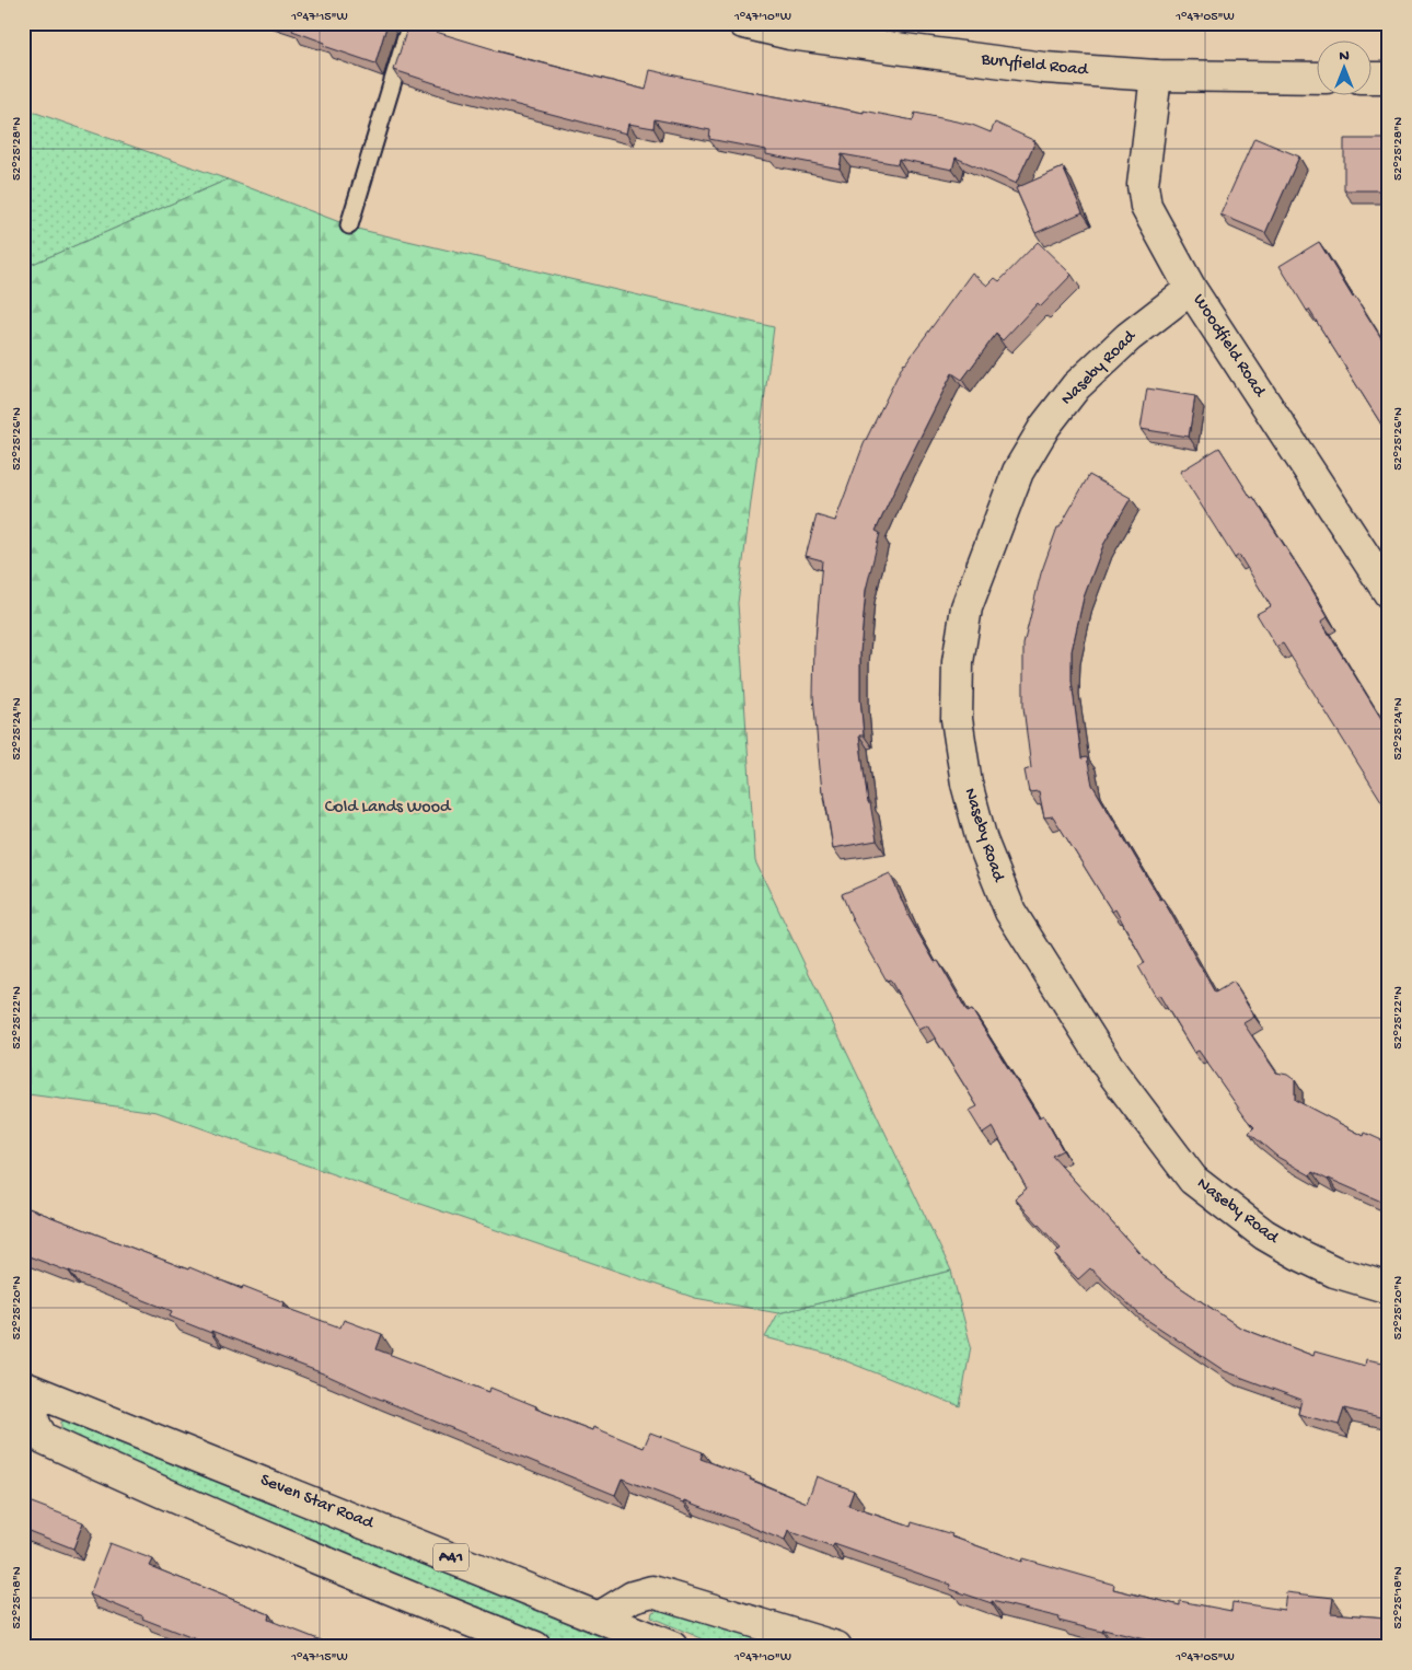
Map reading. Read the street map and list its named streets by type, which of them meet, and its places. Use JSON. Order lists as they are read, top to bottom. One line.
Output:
{"streets":{"main road":["Buryfield Road","Woodfield Road","Naseby Road","Seven Star Road","A41"]},"crossings":[["Buryfield Road","Woodfield Road"],["Woodfield Road","Naseby Road"]],"parks":["Cold Lands Wood"],"north":"top","coordinates":["1°47'15\"W","1°47'10\"W","1°47'05\"W","52°25'28\"N","52°25'26\"N","52°25'24\"N","52°25'22\"N","52°25'20\"N","52°25'18\"N"]}
